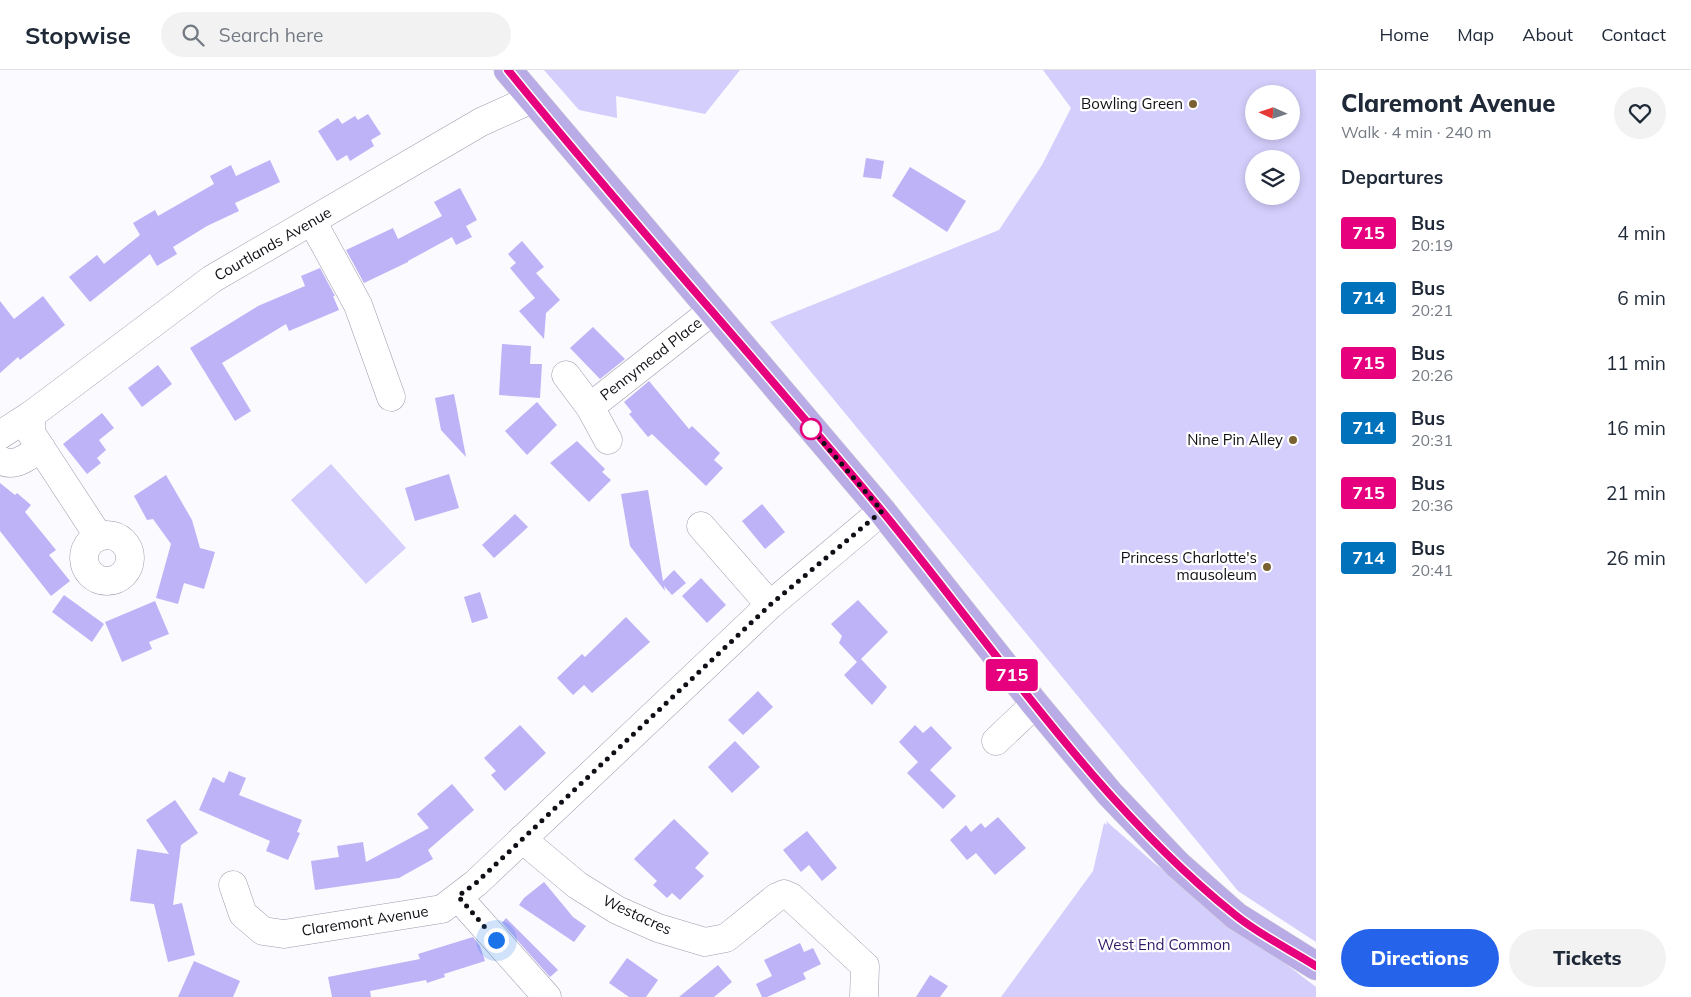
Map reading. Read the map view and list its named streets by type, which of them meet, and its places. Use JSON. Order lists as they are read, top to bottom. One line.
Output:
{"streets":{"street":["Courtlands Avenue","Pennymead Place","Westacres","Claremont Avenue"]},"crossings":[["Westacres","Claremont Avenue"]],"parks":["West End Common"],"places":["Bowling Green","Nine Pin Alley","Princess Charlotte's mausoleum"],"lines":["bus line 715"],"north":"left","page":{"header":"Stopwise","search":"Search here","nav":["Home","Map","About","Contact"],"on_map":"715","heading":[["Claremont Avenue","Walk · 4 min · 240 m"],"Departures"],"list":[{"mark":"715","name":"Bus","note":"20:19","value":"4 min"},{"mark":"714","name":"Bus","note":"20:21","value":"6 min"},{"mark":"715","name":"Bus","note":"20:26","value":"11 min"},{"mark":"714","name":"Bus","note":"20:31","value":"16 min"},{"mark":"715","name":"Bus","note":"20:36","value":"21 min"},{"mark":"714","name":"Bus","note":"20:41","value":"26 min"}],"buttons":["Directions","Tickets"]}}
